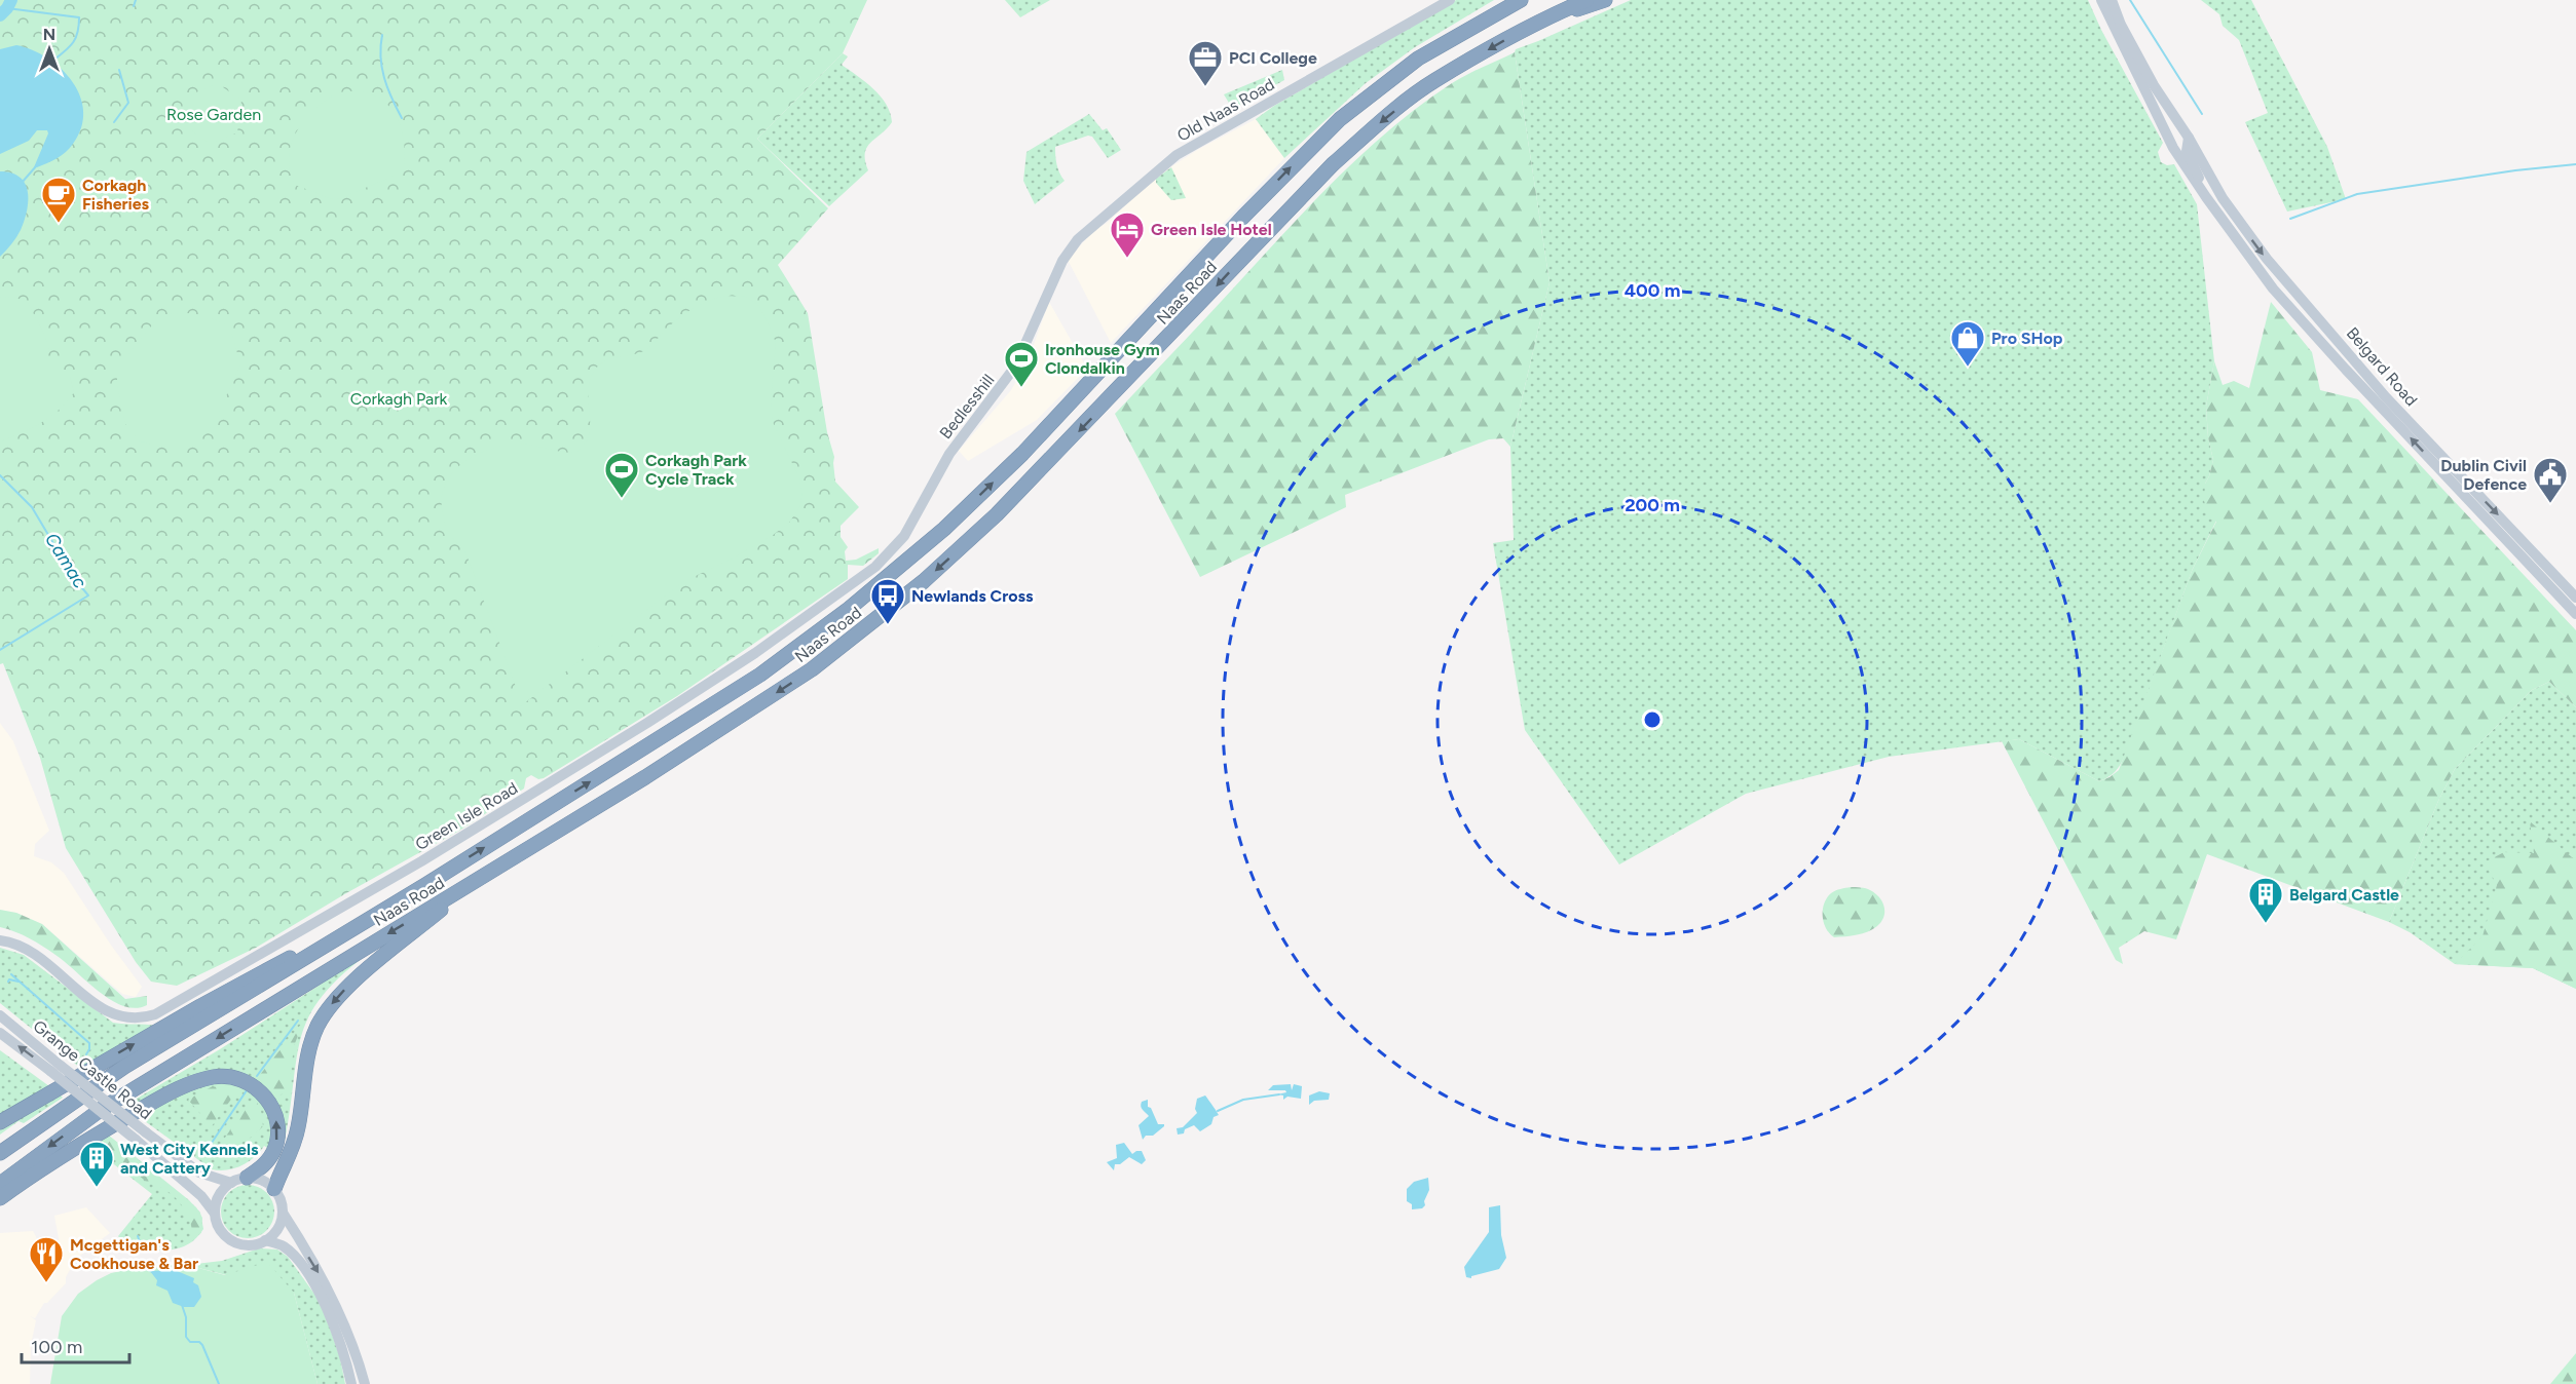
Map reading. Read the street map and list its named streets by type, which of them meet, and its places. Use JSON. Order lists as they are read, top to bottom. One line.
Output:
{"streets":{"highway":["Naas Road"],"main road":["Old Naas Road","Belgard Road","Bedlesshill","Green Isle Road","Grange Castle Road"]},"crossings":[["Old Naas Road","Bedlesshill"],["Bedlesshill","Green Isle Road"]],"water":["Camac"],"parks":["Rose Garden","Corkagh Park"],"places":{"office":["PCI College"],"cafe":["Corkagh Fisheries"],"hotel":["Green Isle Hotel"],"shop":["Pro SHop"],"sports":["Ironhouse Gym Clondalkin","Corkagh Park Cycle Track"],"public building":["Dublin Civil Defence"],"bus stop":["Newlands Cross"],"building":["Belgard Castle","West City Kennels and Cattery"],"restaurant":["Mcgettigan's Cookhouse & Bar"]},"scale_bar":"100 m","north":"top","rings":["400 m","200 m"]}
